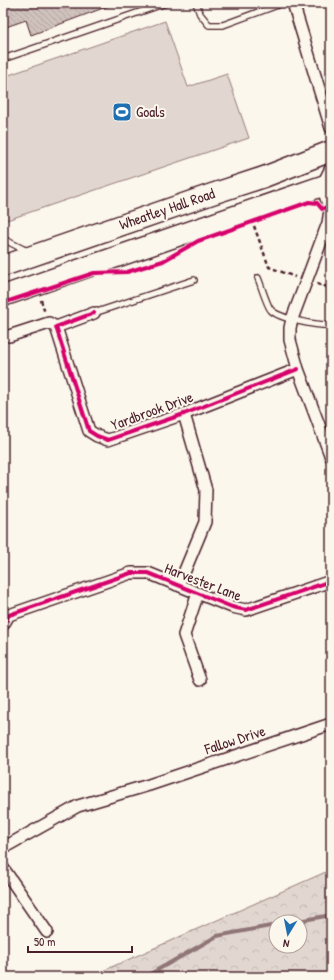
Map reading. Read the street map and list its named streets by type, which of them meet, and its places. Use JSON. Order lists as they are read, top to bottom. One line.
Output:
{"streets":{"highway":["Wheatley Hall Road"],"street":["Yardbrook Drive","Harvester Lane","Fallow Drive"]},"places":{"sports":["Goals"]},"scale_bar":"50 m","north":"bottom"}
